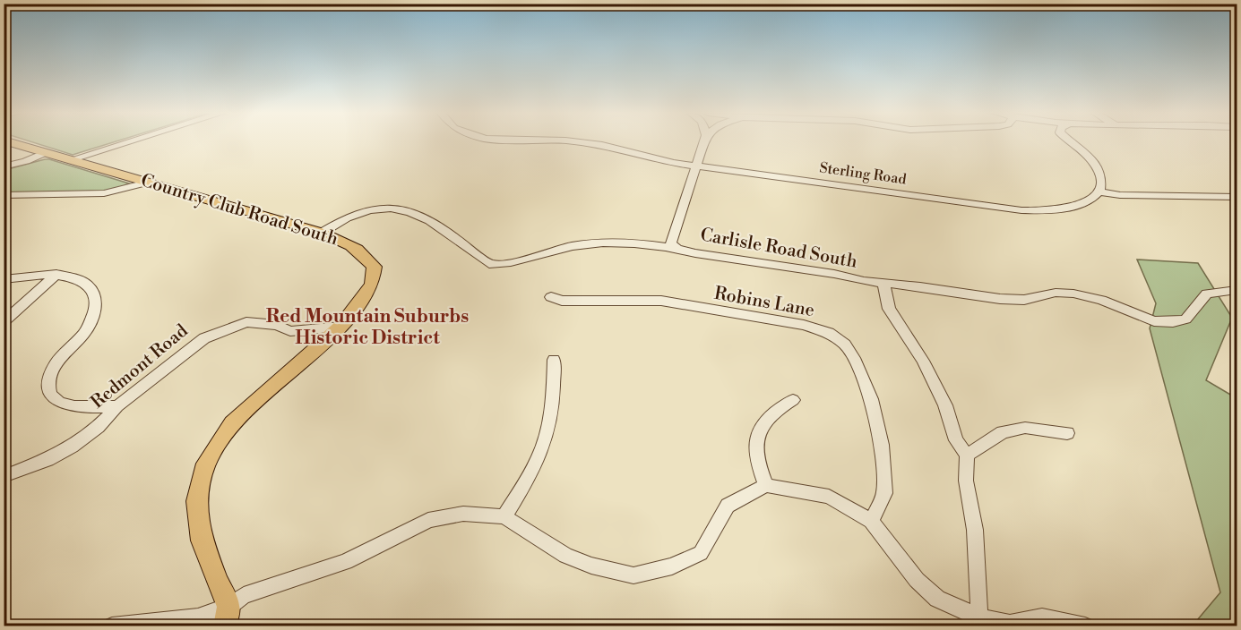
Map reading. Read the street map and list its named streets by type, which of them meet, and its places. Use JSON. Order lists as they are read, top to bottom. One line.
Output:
{"streets":{"main road":["Country Club Road South"],"street":["Sterling Road","Carlisle Road South","Robins Lane","Redmont Road"]},"crossings":[["Country Club Road South","Carlisle Road South"],["Country Club Road South","Redmont Road"]],"districts":["Red Mountain Suburbs Historic District"]}
